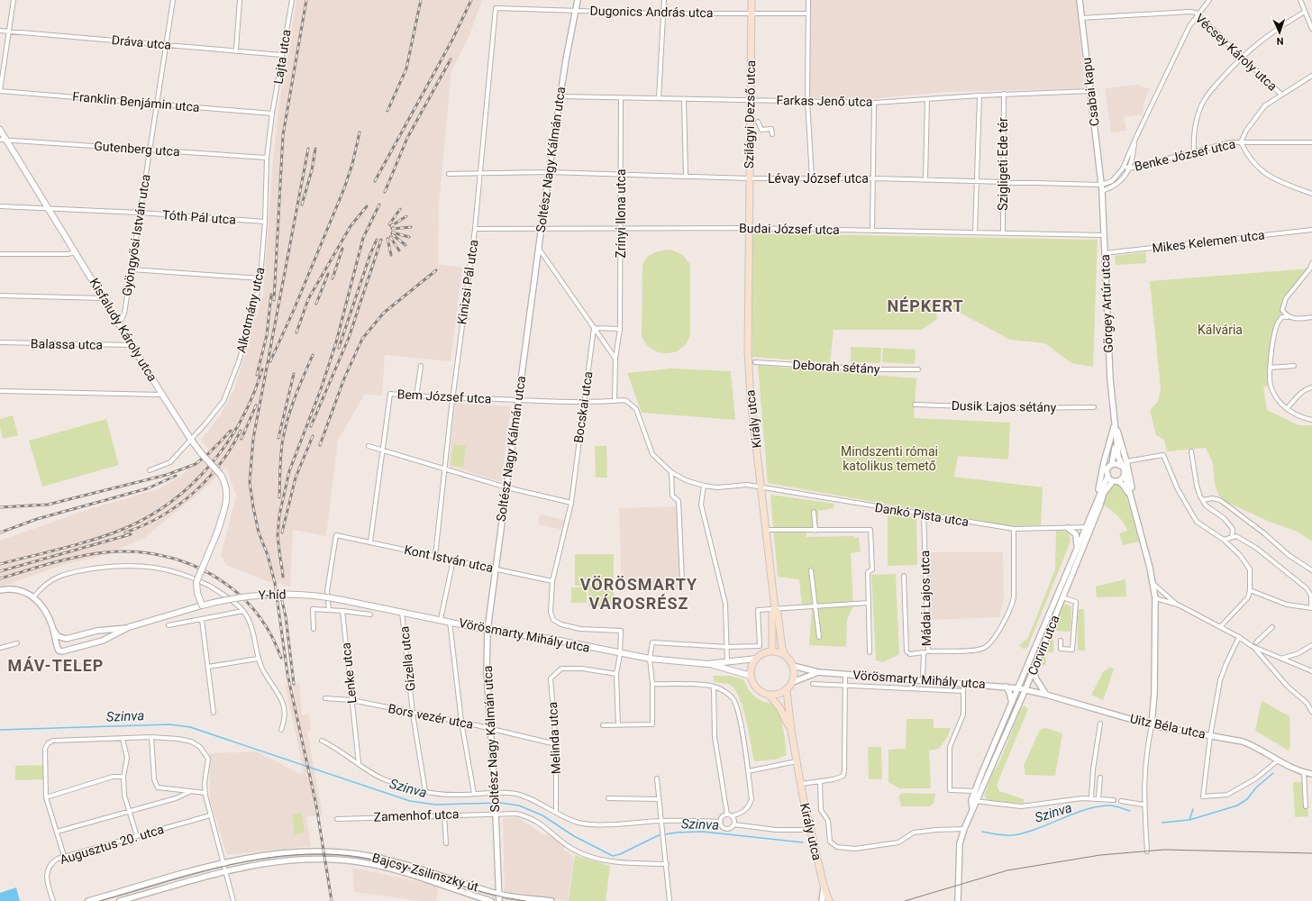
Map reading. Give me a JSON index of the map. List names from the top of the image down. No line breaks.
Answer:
{"streets":{"main road":["Szilágyi Dezső utca","Kisfaludy Károly utca","Király utca","Y-híd","Vörösmarty Mihály utca"],"street":["Dugonics András utca","Dráva utca","Vécsey Károly utca","Lajta utca","Csabai kapu","Farkas Jenő utca","Franklin Benjámin utca","Gutenberg utca","Benke József utca","Soltész Nagy Kálmán utca","Szigligeti Ede tér","Lévay József utca","Zrínyi Ilona utca","Tóth Pál utca","Budai József utca","Gyöngyösi István utca","Mikes Kelemen utca","Kinizsi Pál utca","Görgey Artúr utca","Alkotmány utca","Balassa utca","Deborah sétány","Bem József utca","Dusik Lajos sétány","Bocskai utca","Dankó Pista utca","Kont István utca","Mádai Lajos utca","Corvin utca","Gizella utca","Lenke utca","Bors vezér utca","Uitz Béla utca","Melinda utca","Zamenhof utca","Augusztus 20. utca","Bajcsy-Zsilinszky út"]},"crossings":[["Dugonics András utca","Szilágyi Dezső utca"],["Dugonics András utca","Soltész Nagy Kálmán utca"],["Dugonics András utca","Kinizsi Pál utca"],["Dráva utca","Lajta utca"],["Dráva utca","Gyöngyösi István utca"],["Vécsey Károly utca","Csabai kapu"],["Lajta utca","Franklin Benjámin utca"],["Lajta utca","Alkotmány utca"],["Csabai kapu","Farkas Jenő utca"],["Csabai kapu","Lévay József utca"],["Csabai kapu","Görgey Artúr utca"],["Farkas Jenő utca","Szilágyi Dezső utca"],["Farkas Jenő utca","Soltész Nagy Kálmán utca"],["Farkas Jenő utca","Szigligeti Ede tér"],["Farkas Jenő utca","Zrínyi Ilona utca"],["Franklin Benjámin utca","Gyöngyösi István utca"],["Franklin Benjámin utca","Alkotmány utca"],["Szilágyi Dezső utca","Lévay József utca"],["Szilágyi Dezső utca","Budai József utca"],["Szilágyi Dezső utca","Király utca"],["Gutenberg utca","Gyöngyösi István utca"],["Gutenberg utca","Alkotmány utca"],["Gutenberg utca","Kisfaludy Károly utca"],["Soltész Nagy Kálmán utca","Lévay József utca"],["Soltész Nagy Kálmán utca","Budai József utca"],["Soltész Nagy Kálmán utca","Bem József utca"],["Soltész Nagy Kálmán utca","Kont István utca"],["Soltész Nagy Kálmán utca","Vörösmarty Mihály utca"],["Soltész Nagy Kálmán utca","Bors vezér utca"],["Soltész Nagy Kálmán utca","Zamenhof utca"],["Soltész Nagy Kálmán utca","Bajcsy-Zsilinszky út"],["Szigligeti Ede tér","Lévay József utca"],["Szigligeti Ede tér","Budai József utca"],["Lévay József utca","Zrínyi Ilona utca"],["Lévay József utca","Kinizsi Pál utca"],["Lévay József utca","Görgey Artúr utca"],["Zrínyi Ilona utca","Budai József utca"],["Zrínyi Ilona utca","Bem József utca"],["Tóth Pál utca","Gyöngyösi István utca"],["Tóth Pál utca","Alkotmány utca"],["Tóth Pál utca","Kisfaludy Károly utca"],["Budai József utca","Kinizsi Pál utca"],["Budai József utca","Görgey Artúr utca"],["Budai József utca","Király utca"],["Gyöngyösi István utca","Kisfaludy Károly utca"],["Mikes Kelemen utca","Görgey Artúr utca"],["Kinizsi Pál utca","Bem József utca"],["Kinizsi Pál utca","Kont István utca"],["Görgey Artúr utca","Corvin utca"],["Görgey Artúr utca","Uitz Béla utca"],["Alkotmány utca","Kisfaludy Károly utca"],["Kisfaludy Károly utca","Balassa utca"],["Kisfaludy Károly utca","Y-híd"],["Bem József utca","Bocskai utca"],["Bem József utca","Dankó Pista utca"],["Bem József utca","Kont István utca"],["Bocskai utca","Kont István utca"],["Bocskai utca","Vörösmarty Mihály utca"],["Király utca","Dankó Pista utca"],["Király utca","Vörösmarty Mihály utca"],["Dankó Pista utca","Mádai Lajos utca"],["Dankó Pista utca","Corvin utca"],["Y-híd","Vörösmarty Mihály utca"],["Mádai Lajos utca","Vörösmarty Mihály utca"],["Vörösmarty Mihály utca","Corvin utca"],["Vörösmarty Mihály utca","Gizella utca"],["Vörösmarty Mihály utca","Uitz Béla utca"],["Corvin utca","Uitz Béla utca"],["Gizella utca","Bors vezér utca"],["Lenke utca","Bors vezér utca"],["Bors vezér utca","Melinda utca"]],"districts":["NÉPKERT","VÖRÖSMARTY VÁROSRÉSZ","MÁV-TELEP"],"water":["Szinva"],"parks":["Kálvária","Mindszenti római katolikus temető"],"north":"bottom"}
